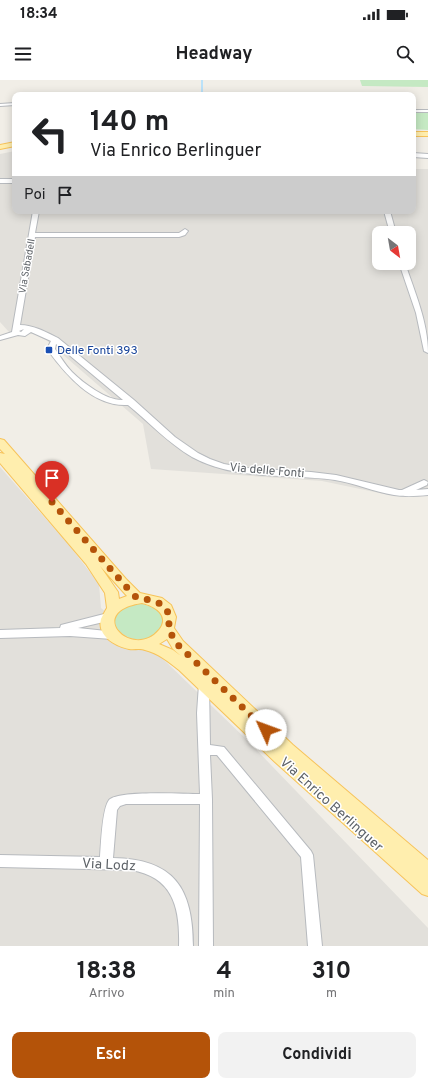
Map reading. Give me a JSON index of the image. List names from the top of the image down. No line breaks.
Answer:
{"streets":{"main road":["Via Enrico Berlinguer"],"street":["Via Sabadell","Via delle Fonti","Via Lodz"]},"crossings":[["Via Sabadell","Via delle Fonti"]],"places":{"transit":["Delle Fonti 393"]},"north":"bottom right","page":{"status":"18:34","header":"Headway","turn":["140 m","Via Enrico Berlinguer"],"then":"Poi","eta":["18:38","Arrivo","4","min","310","m"],"buttons":["Esci","Condividi"]}}
